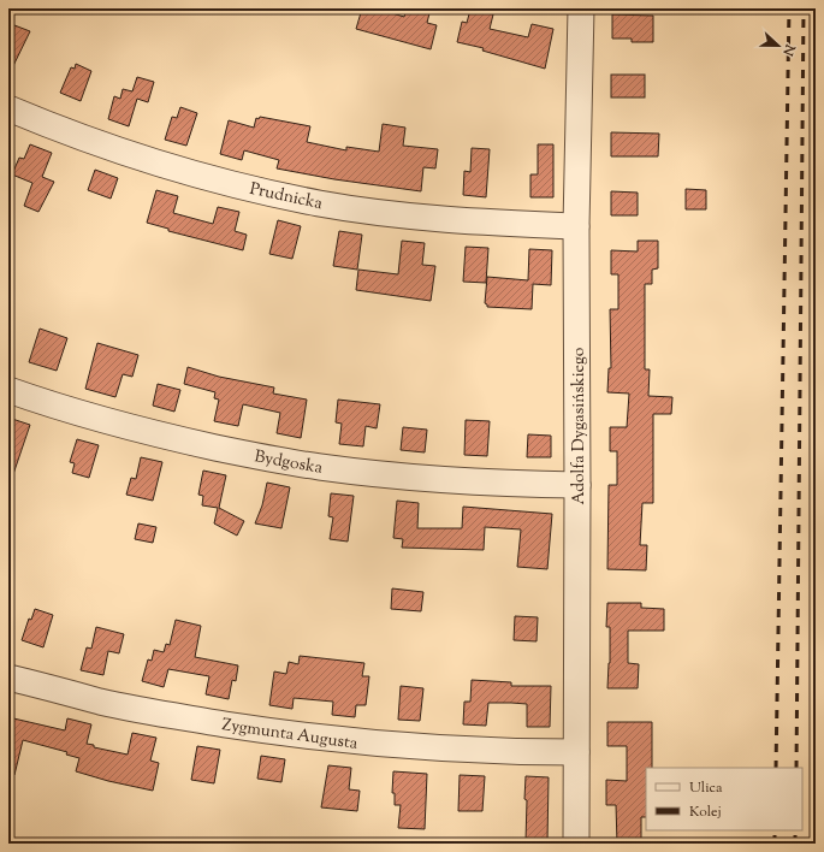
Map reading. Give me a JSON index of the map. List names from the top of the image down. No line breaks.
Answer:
{"streets":{"street":["Prudnicka","Adolfa Dygasińskiego","Bydgoska","Zygmunta Augusta"]},"crossings":[["Prudnicka","Adolfa Dygasińskiego"],["Adolfa Dygasińskiego","Bydgoska"],["Adolfa Dygasińskiego","Zygmunta Augusta"]],"legend":["Ulica","Kolej"],"north":"right"}
